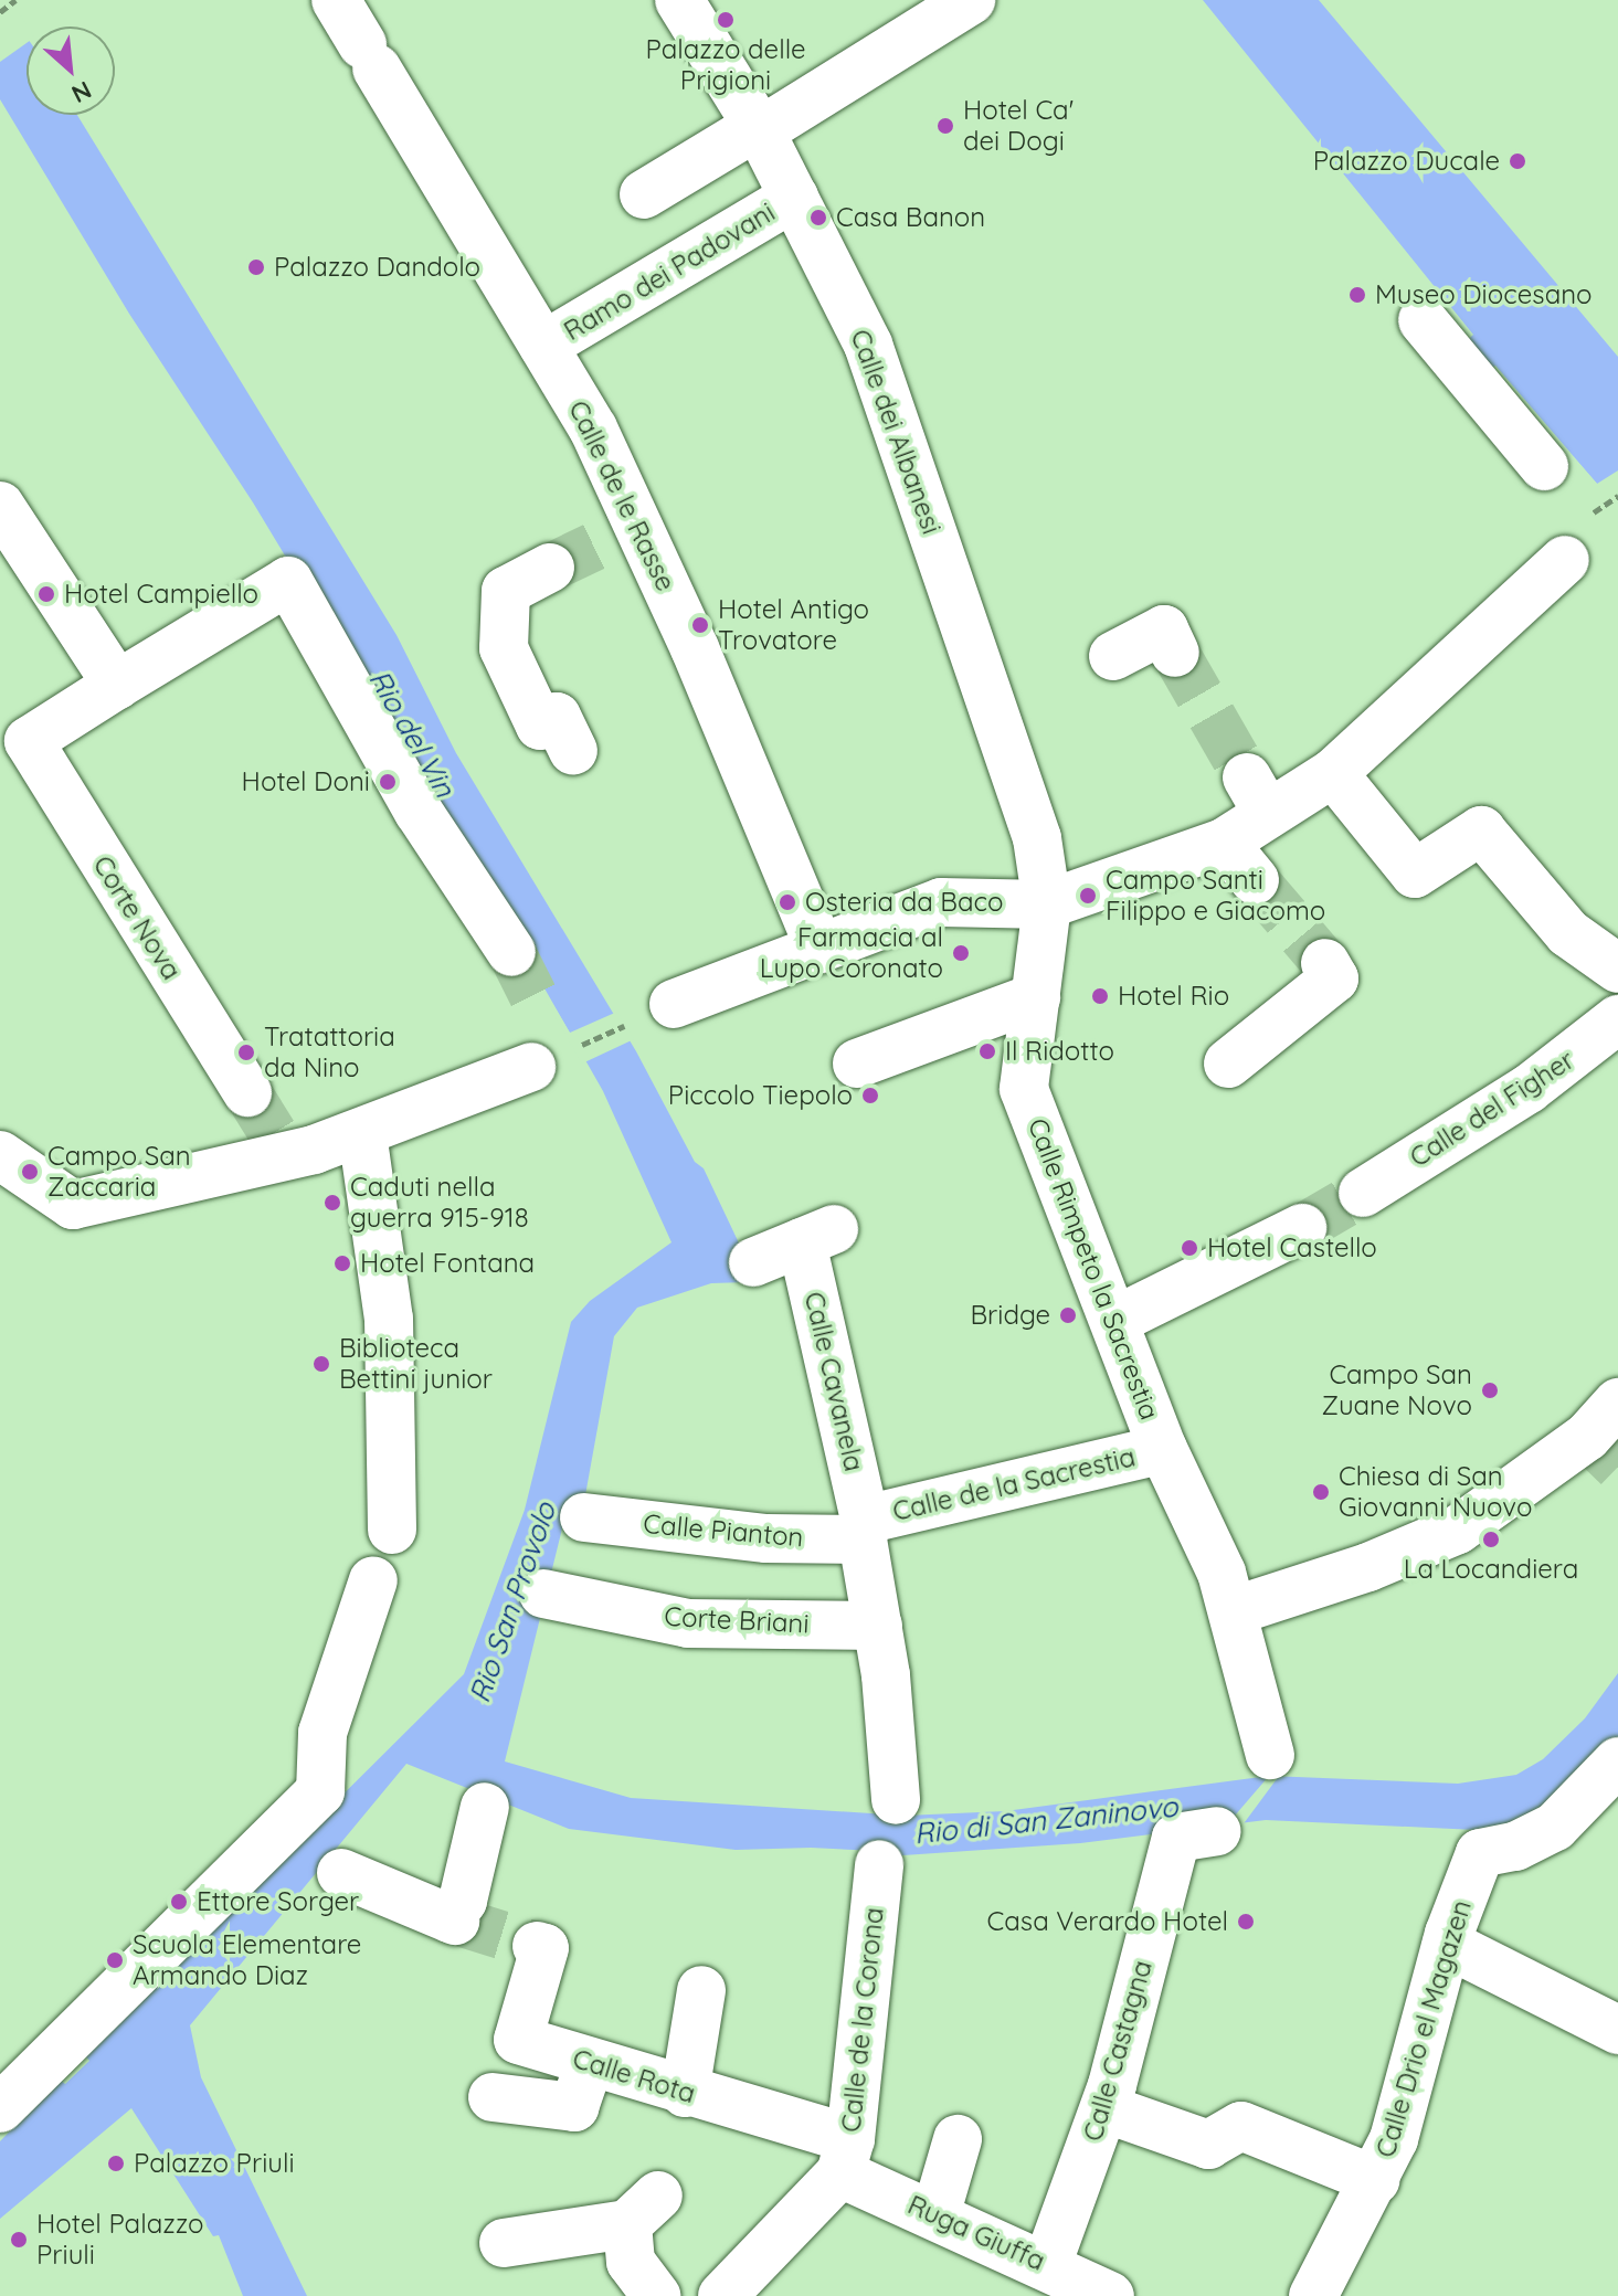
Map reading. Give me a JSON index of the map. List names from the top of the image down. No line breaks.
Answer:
{"streets":{"street":["Ramo dei Padovani","Calle dei Albanesi","Calle de le Rasse","Corte Nova","Calle del Figher","Calle Rimpeto la Sacrestia","Calle Cavanela","Calle de la Sacrestia","Calle Pianton","Corte Briani","Calle de la Corona","Calle Drio el Magazen","Calle Castagna","Calle Rota","Ruga Giuffa"]},"crossings":[["Ramo dei Padovani","Calle dei Albanesi"],["Ramo dei Padovani","Calle de le Rasse"],["Calle Rimpeto la Sacrestia","Calle de la Sacrestia"],["Calle Cavanela","Calle de la Sacrestia"],["Calle Cavanela","Calle Pianton"],["Calle de la Sacrestia","Calle Pianton"],["Calle de la Corona","Calle Rota"],["Calle de la Corona","Ruga Giuffa"],["Calle Castagna","Ruga Giuffa"],["Calle Rota","Ruga Giuffa"]],"water":["Rio del Vin","Rio San Provolo","Rio di San Zaninovo"],"places":["Palazzo delle Prigioni","Hotel Ca' dei Dogi","Palazzo Ducale","Casa Banon","Palazzo Dandolo","Museo Diocesano","Hotel Campiello","Hotel Antigo Trovatore","Hotel Doni","Campo Santi Filippo e Giacomo","Osteria da Baco","Farmacia al Lupo Coronato","Hotel Rio","Il Ridotto","Tratattoria da Nino","Piccolo Tiepolo","Campo San Zaccaria","Caduti nella guerra 915-918","Hotel Castello","Hotel Fontana","Bridge","Biblioteca Bettini junior","Campo San Zuane Novo","Chiesa di San Giovanni Nuovo","La Locandiera","Ettore Sorger","Casa Verardo Hotel","Scuola Elementare Armando Diaz","Palazzo Priuli","Hotel Palazzo Priuli"],"north":"bottom right"}
